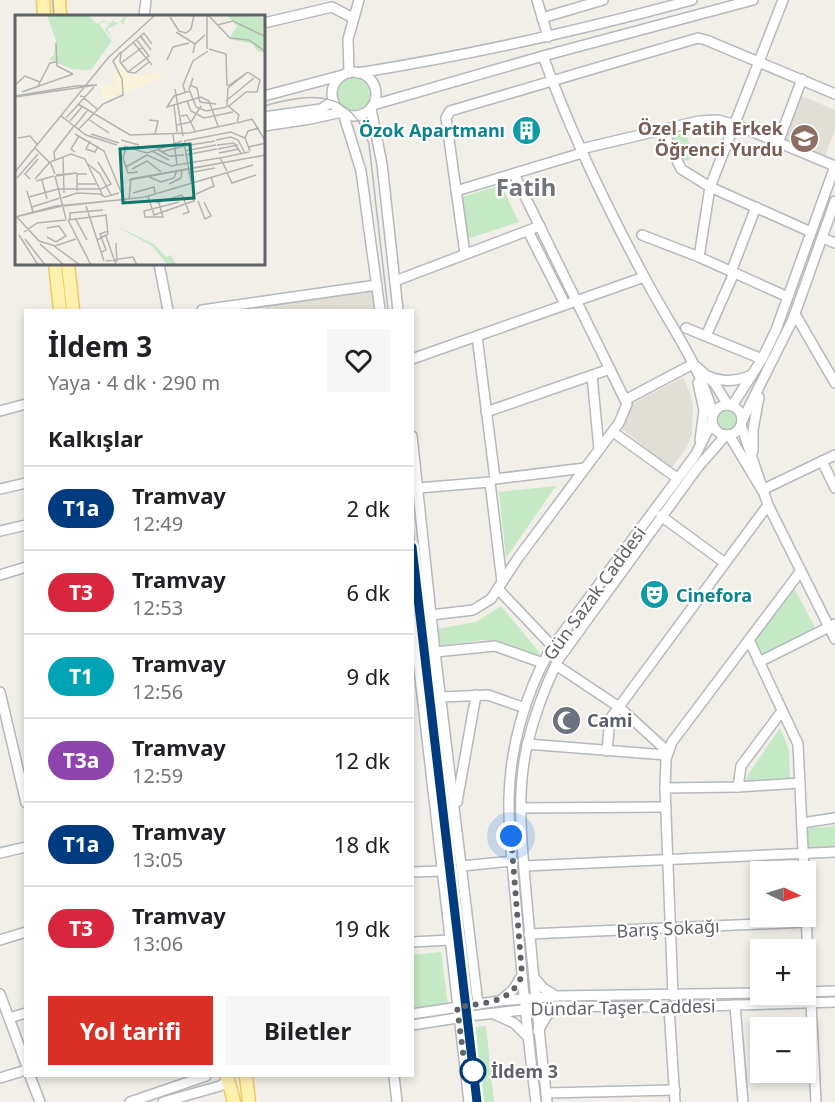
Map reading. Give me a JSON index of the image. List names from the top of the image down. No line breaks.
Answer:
{"streets":{"street":["Gün Sazak Caddesi","Barış Sokağı","Dündar Taşer Caddesi"]},"crossings":[["Gün Sazak Caddesi","Barış Sokağı"],["Gün Sazak Caddesi","Dündar Taşer Caddesi"]],"districts":["Fatih"],"places":{"building":["Özok Apartmanı"],"school or university":["Özel Fatih Erkek Öğrenci Yurdu"],"theatre":["Cinefora"],"mosque":["Cami"],"other":["İldem 3"]},"lines":["tram line T1a"],"north":"right","page":{"heading":[["İldem 3","Yaya · 4 dk · 290 m"],"Kalkışlar"],"list":[{"mark":"T1a","name":"Tramvay","note":"12:49","value":"2 dk"},{"mark":"T3","name":"Tramvay","note":"12:53","value":"6 dk"},{"mark":"T1","name":"Tramvay","note":"12:56","value":"9 dk"},{"mark":"T3a","name":"Tramvay","note":"12:59","value":"12 dk"},{"mark":"T1a","name":"Tramvay","note":"13:05","value":"18 dk"},{"mark":"T3","name":"Tramvay","note":"13:06","value":"19 dk"}],"map_buttons":["+","−"],"buttons":["Yol tarifi","Biletler"]}}
